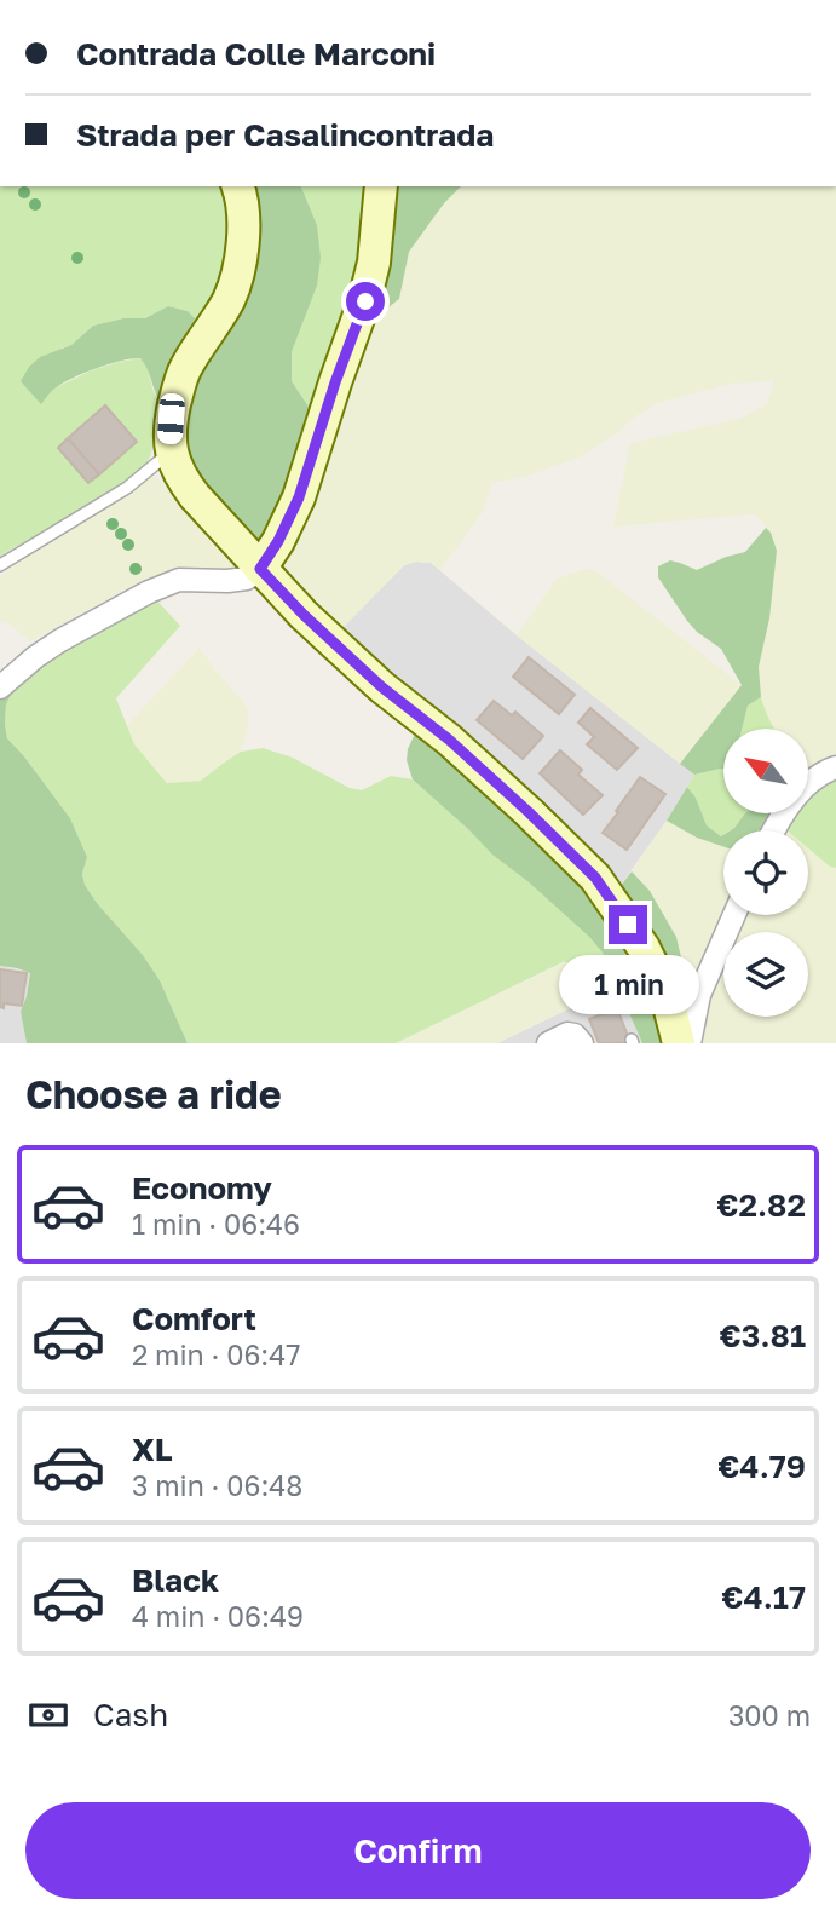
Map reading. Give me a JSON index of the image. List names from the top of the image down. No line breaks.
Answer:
{"north":"top left","page":{"banner":["Contrada Colle Marconi","Strada per Casalincontrada"],"bubble":"1 min","heading":"Choose a ride","list":[{"name":"Economy","note":"1 min · 06:46","value":"€2.82"},{"name":"Comfort","note":"2 min · 06:47","value":"€3.81"},{"name":"XL","note":"3 min · 06:48","value":"€4.79"},{"name":"Black","note":"4 min · 06:49","value":"€4.17"}],"pay":["Cash","300 m"],"buttons":"Confirm"}}
